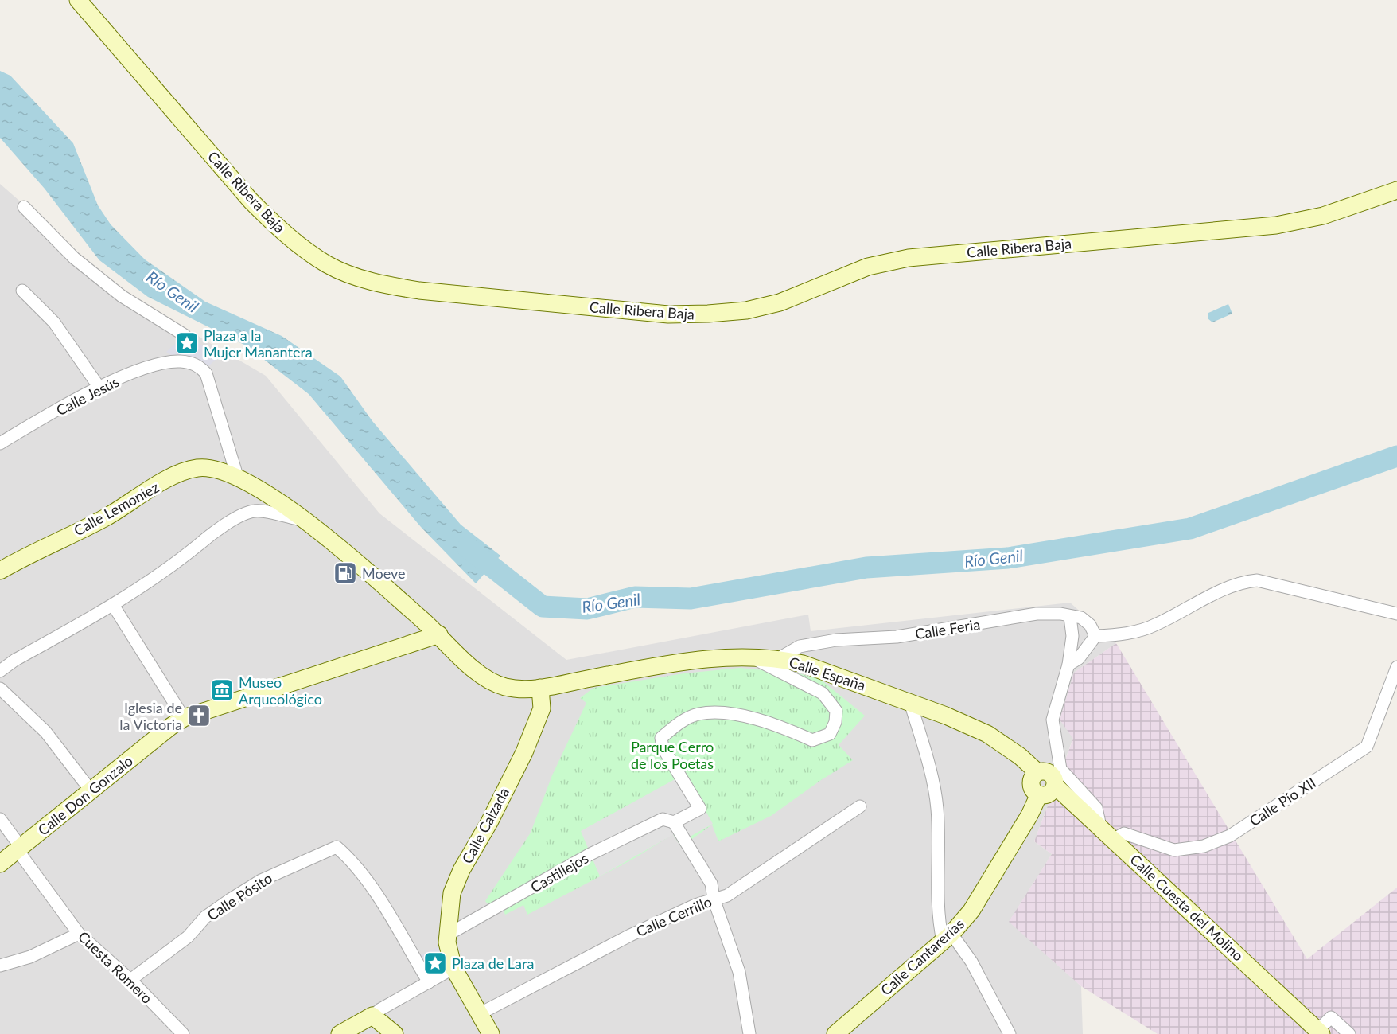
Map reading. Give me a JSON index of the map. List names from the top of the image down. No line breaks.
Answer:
{"streets":{"street":["Calle Ribera Baja","Calle Jesús","Calle Lemoniez","Calle Feria","Calle España","Calle Don Gonzalo","Calle Pío XII","Calle Calzada","Castillejos","Calle Pósito","Calle Cuesta del Molino","Calle Cerrillo","Calle Cantarerías","Cuesta Romero"]},"crossings":[["Calle Jesús","Calle Lemoniez"],["Calle Lemoniez","Calle España"],["Calle Feria","Calle España"],["Calle España","Calle Calzada"],["Calle España","Calle Cuesta del Molino"],["Calle España","Calle Cantarerías"],["Calle Don Gonzalo","Cuesta Romero"],["Calle Pío XII","Calle Cuesta del Molino"],["Calle Calzada","Castillejos"],["Calle Calzada","Calle Cerrillo"],["Calle Pósito","Cuesta Romero"],["Calle Cuesta del Molino","Calle Cantarerías"]],"water":["Río Genil"],"parks":["Parque Cerro de los Poetas"],"places":{"place":["Plaza a la Mujer Manantera","Plaza de Lara"],"fuel station":["Moeve"],"museum":["Museo Arqueológico"],"church":["Iglesia de la Victoria"]}}
